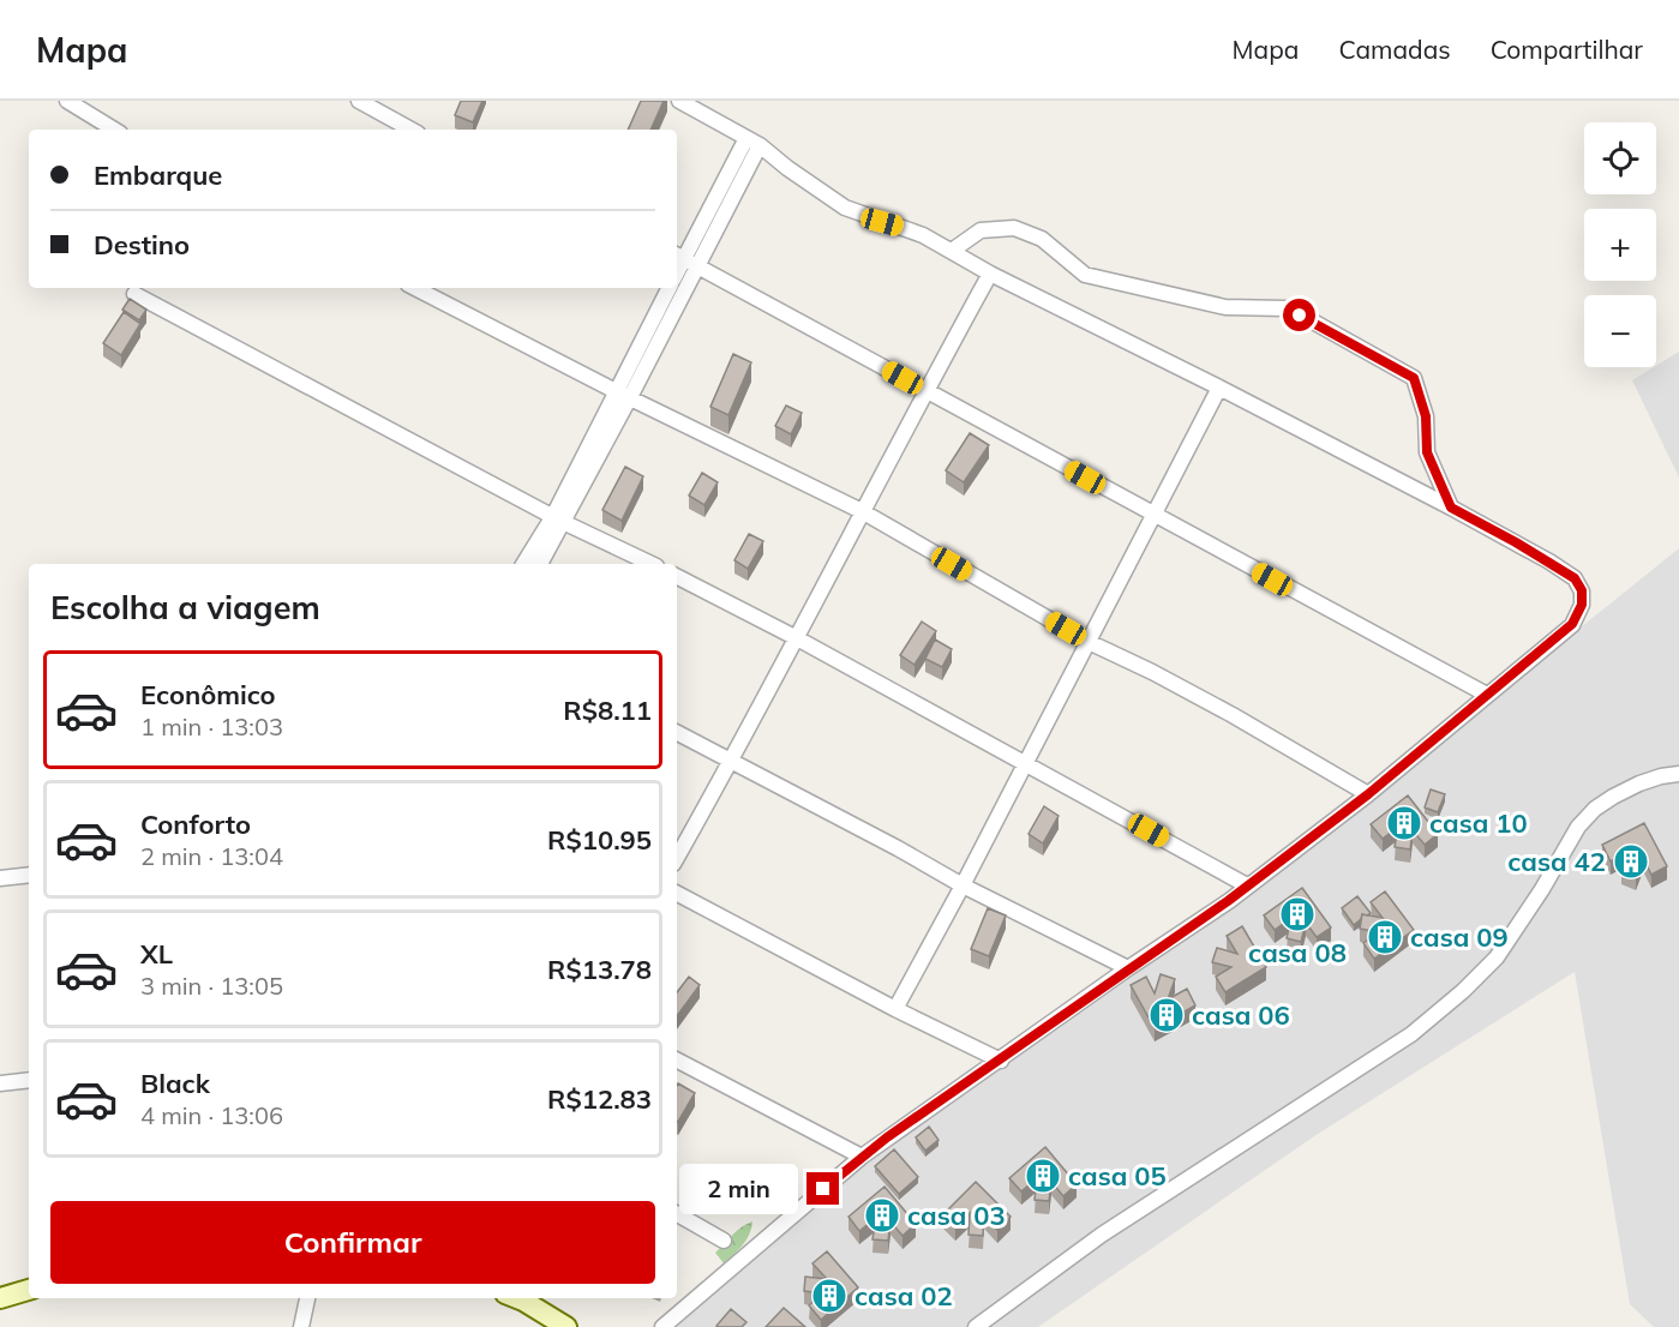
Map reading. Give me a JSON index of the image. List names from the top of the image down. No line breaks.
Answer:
{"places":{"building":["casa 10","casa 42","casa 08","casa 09","casa 06","casa 05","casa 03","casa 02"]},"page":{"header":"Mapa","nav":["Mapa","Camadas","Compartilhar"],"map_buttons":["+","−"],"banner":["Embarque","Destino"],"heading":"Escolha a viagem","list":[{"name":"Econômico","note":"1 min · 13:03","value":"R$8.11"},{"name":"Conforto","note":"2 min · 13:04","value":"R$10.95"},{"name":"XL","note":"3 min · 13:05","value":"R$13.78"},{"name":"Black","note":"4 min · 13:06","value":"R$12.83"}],"bubble":"2 min","buttons":"Confirmar"}}
